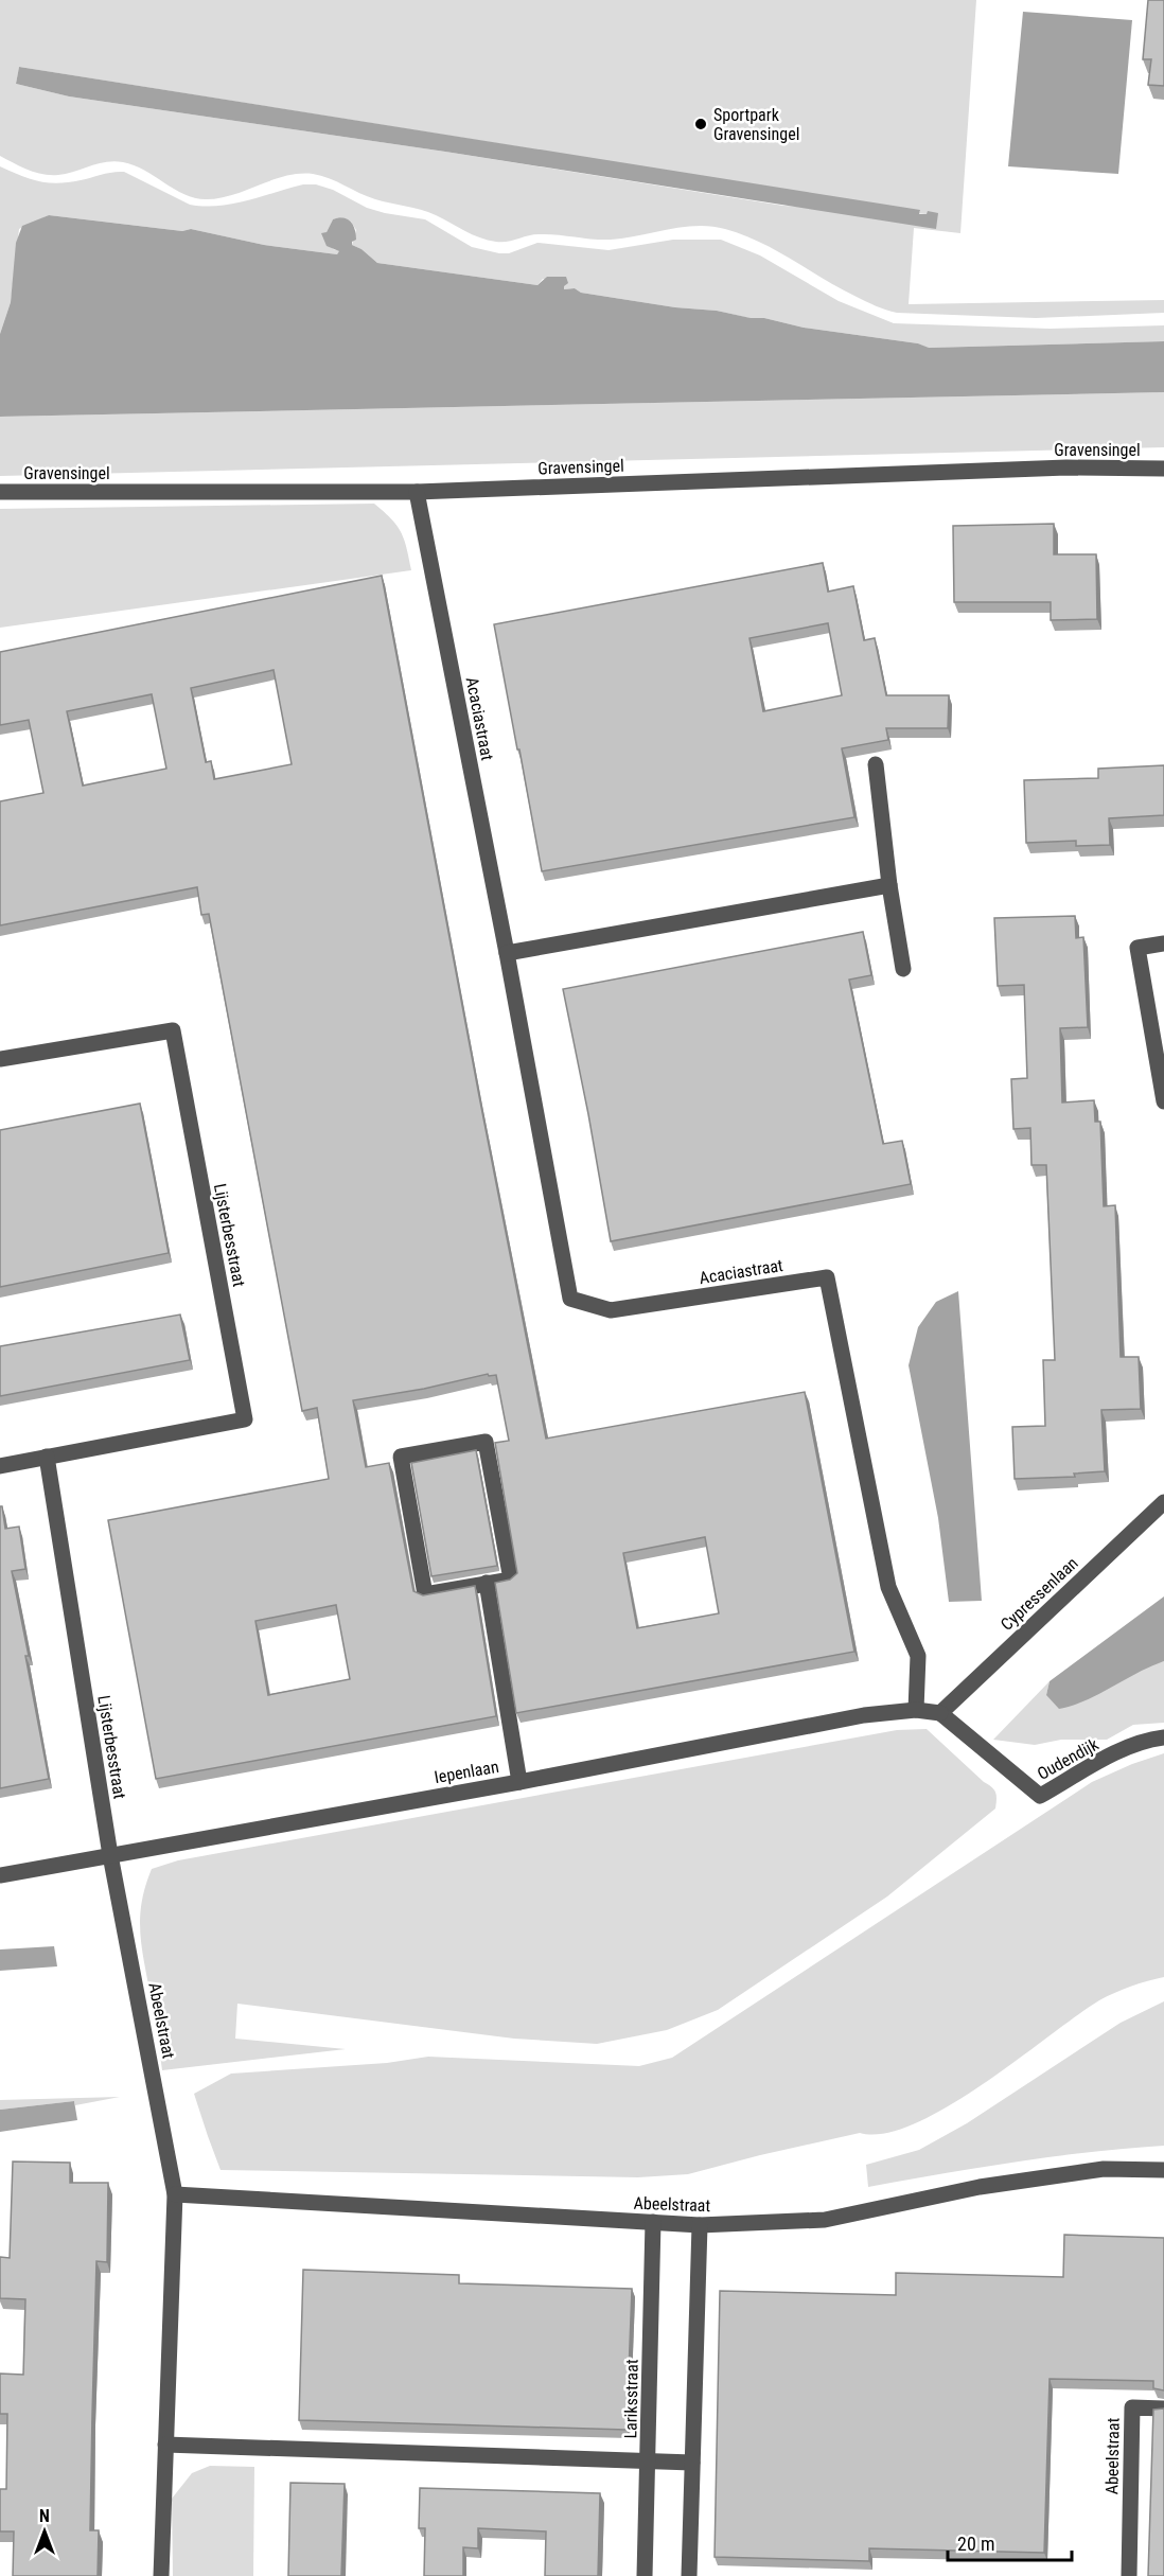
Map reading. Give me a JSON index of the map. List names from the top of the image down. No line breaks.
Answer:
{"streets":{"street":["Gravensingel","Acaciastraat","Lijsterbesstraat","Cypressenlaan","Oudendijk","Iepenlaan","Abeelstraat","Lariksstraat"]},"crossings":[["Gravensingel","Acaciastraat"],["Acaciastraat","Iepenlaan"],["Lijsterbesstraat","Iepenlaan"],["Lijsterbesstraat","Abeelstraat"],["Cypressenlaan","Oudendijk"],["Cypressenlaan","Iepenlaan"],["Oudendijk","Iepenlaan"],["Iepenlaan","Abeelstraat"],["Abeelstraat","Lariksstraat"]],"places":["Sportpark Gravensingel"],"scale_bar":"20 m","north":"top"}
